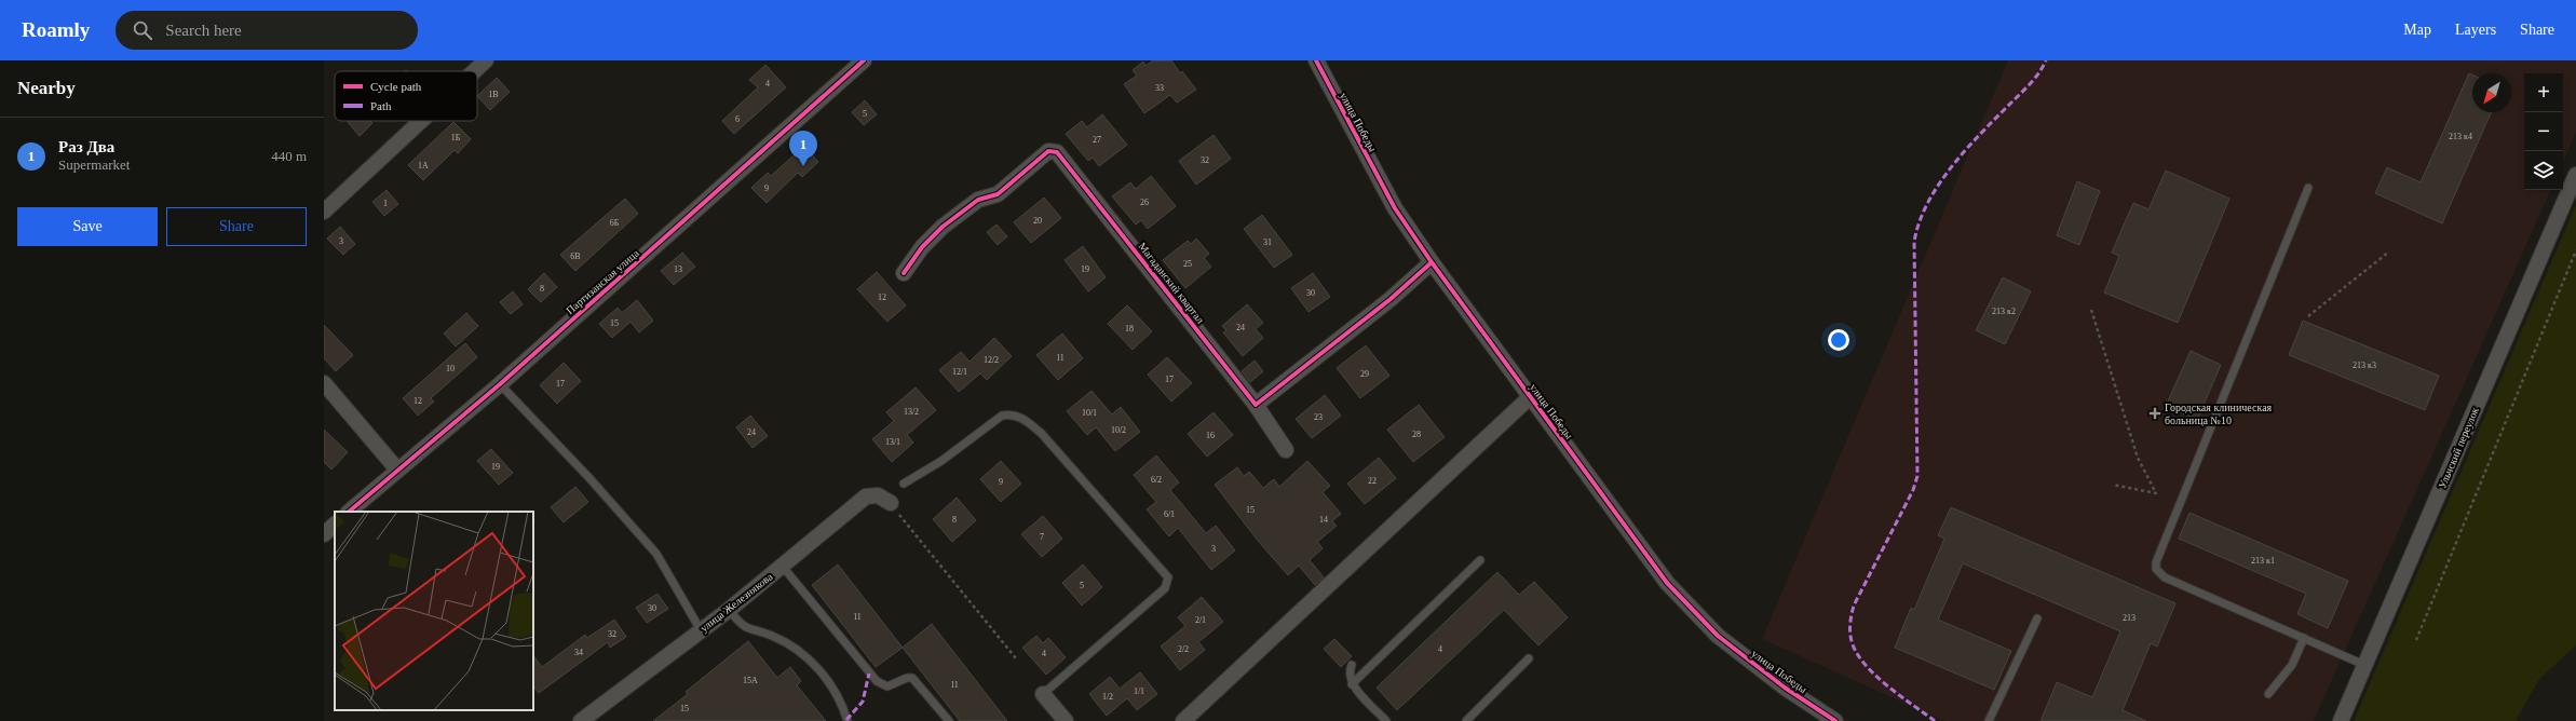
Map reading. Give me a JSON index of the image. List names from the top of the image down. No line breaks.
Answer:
{"streets":{"street":["улица Победы","Партизанская улица","Магаданский квартал","Ульчский переулок","улица Железнякова"]},"places":{"health":["Городская клиническая больница №10"]},"house_numbers":["4","33","1В","5","6","213 к4","1Б","27","32","1А","9","26","1","20","6Б","3","31","6В","25","13","19","8","30","12","213 к2","15","24","18","11","12/2","213 к3","10","12/1","29","17","17","12","13/2","10/1","23","10/2","24","28","16","13/1","19","6/2","22","9","15","6/1","8","14","7","3","213 к1","5","30","11","213","2/1","32","2/2","4","34","4","15А","11","1/1","1/2","15"],"legend":["Cycle path","Path"],"north":"bottom left","page":{"header":"Roamly","search":"Search here","nav":["Map","Layers","Share"],"heading":"Nearby","map_buttons":["+","−"],"list":[{"mark":"1","name":"Раз Два","note":"Supermarket","value":"440 m"}],"pins":"1","buttons":["Save","Share"]}}
